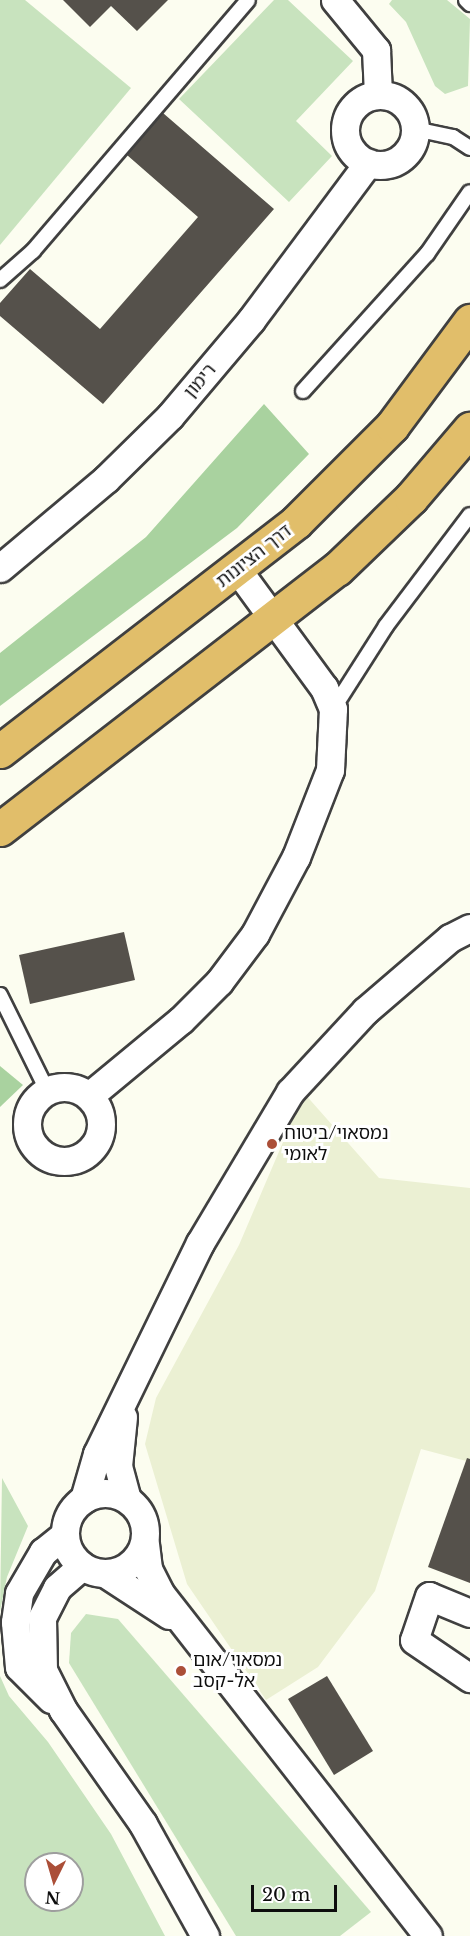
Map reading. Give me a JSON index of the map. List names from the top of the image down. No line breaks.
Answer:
{"streets":{"highway":["דרך הציונות"],"street":["רימון"]},"places":["נמסאוי/ביטוח לאומי","נמסאוי/אום אל-קסב"],"scale_bar":"20 m","north":"bottom"}
